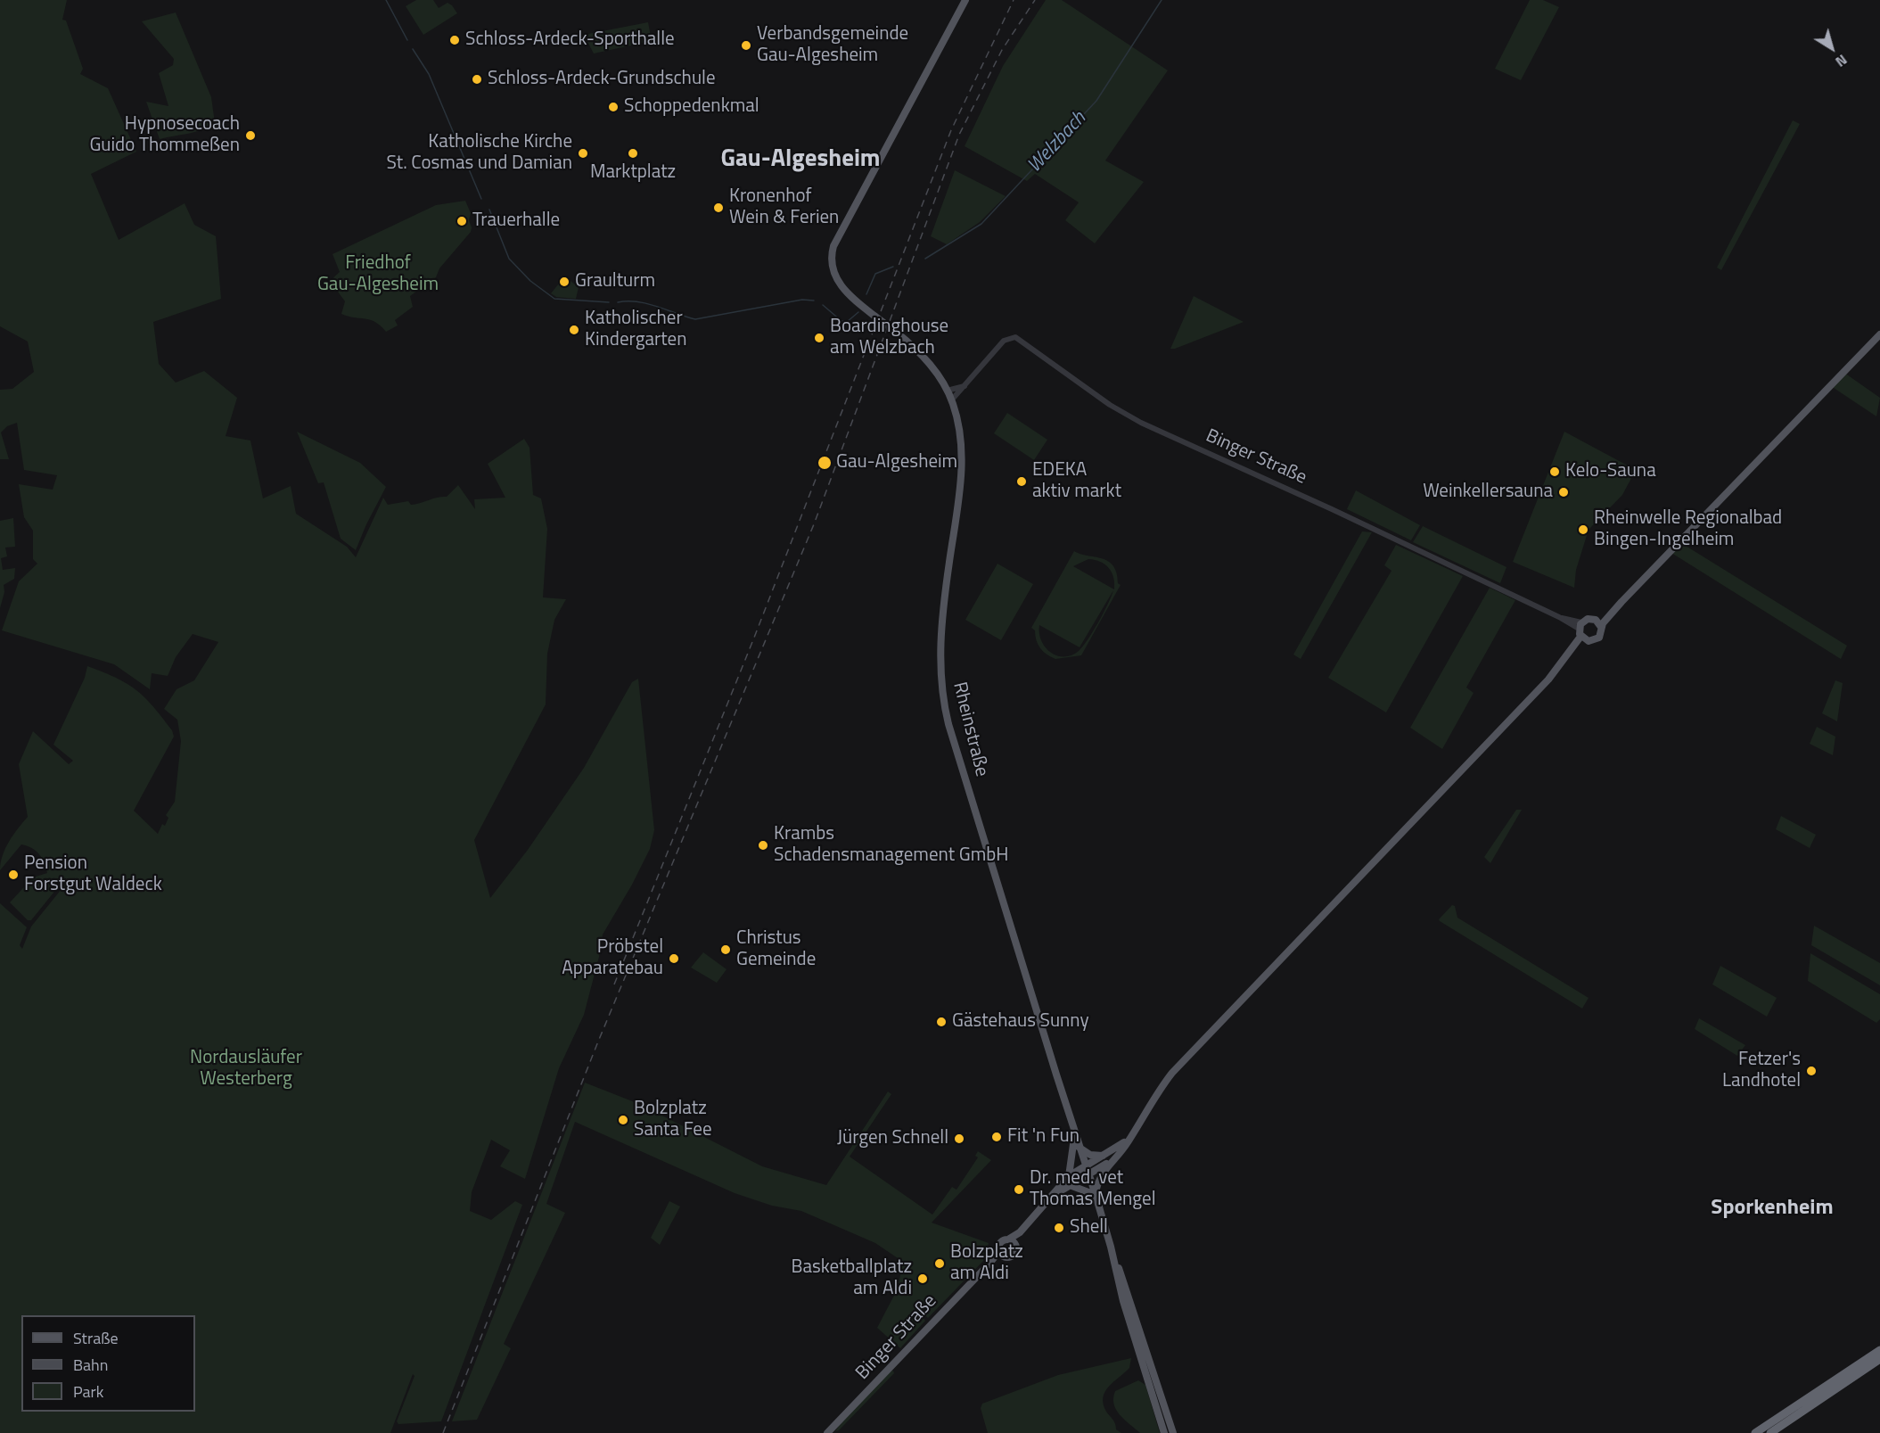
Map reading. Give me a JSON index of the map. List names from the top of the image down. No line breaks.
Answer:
{"streets":{"main road":["Binger Straße","Rheinstraße"]},"crossings":[["Binger Straße","Rheinstraße"]],"districts":["Gau-Algesheim","Sporkenheim"],"water":["Welzbach"],"parks":["Friedhof Gau-Algesheim","Nordausläufer Westerberg"],"places":["Schloss-Ardeck-Sporthalle","Verbandsgemeinde Gau-Algesheim","Schloss-Ardeck-Grundschule","Schoppedenkmal","Hypnosecoach Guido Thommeßen","Katholische Kirche St. Cosmas und Damian","Marktplatz","Kronenhof Wein & Ferien","Trauerhalle","Graulturm","Katholischer Kindergarten","Boardinghouse am Welzbach","Gau-Algesheim","Kelo-Sauna","EDEKA aktiv markt","Weinkellersauna","Rheinwelle Regionalbad Bingen-Ingelheim","Krambs Schadensmanagement GmbH","Pension Forstgut Waldeck","Christus Gemeinde","Pröbstel Apparatebau","Gästehaus Sunny","Fetzer's Landhotel","Bolzplatz Santa Fee","Fit 'n Fun","Jürgen Schnell","Dr. med. vet Thomas Mengel","Shell","Bolzplatz am Aldi","Basketballplatz am Aldi"],"legend":["Straße","Bahn","Park"],"north":"bottom right"}
